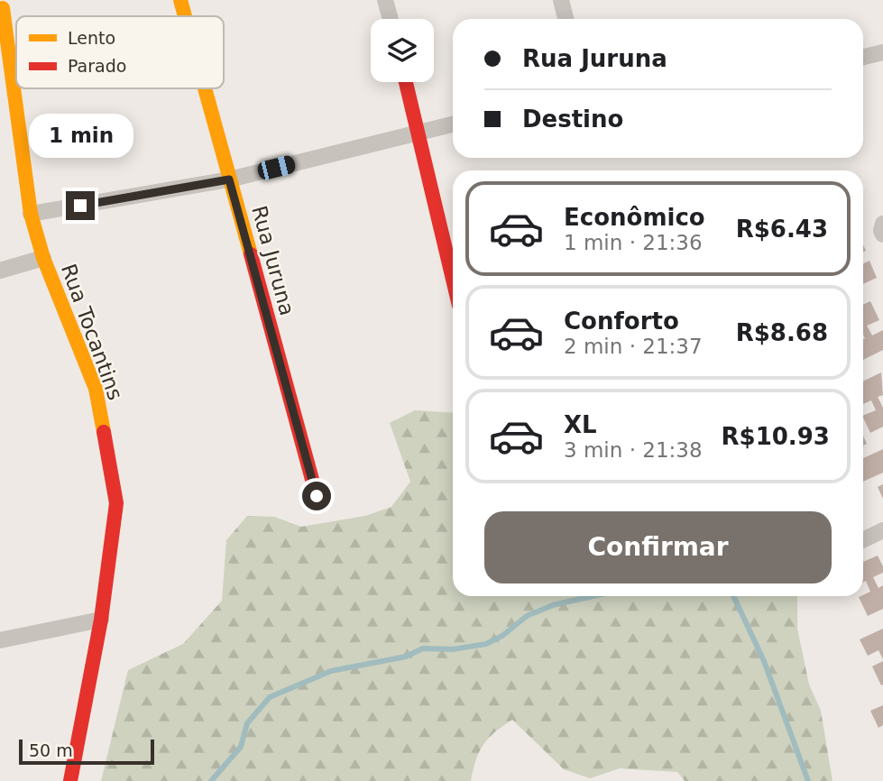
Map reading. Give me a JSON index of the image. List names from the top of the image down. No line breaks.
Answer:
{"streets":{"street":["Rua Juruna","Rua Tocantins"]},"legend":["Lento","Parado"],"scale_bar":"50 m","page":{"banner":["Rua Juruna","Destino"],"bubble":"1 min","list":[{"name":"Econômico","note":"1 min · 21:36","value":"R$6.43"},{"name":"Conforto","note":"2 min · 21:37","value":"R$8.68"},{"name":"XL","note":"3 min · 21:38","value":"R$10.93"}],"buttons":"Confirmar","scale":"50 m"}}
